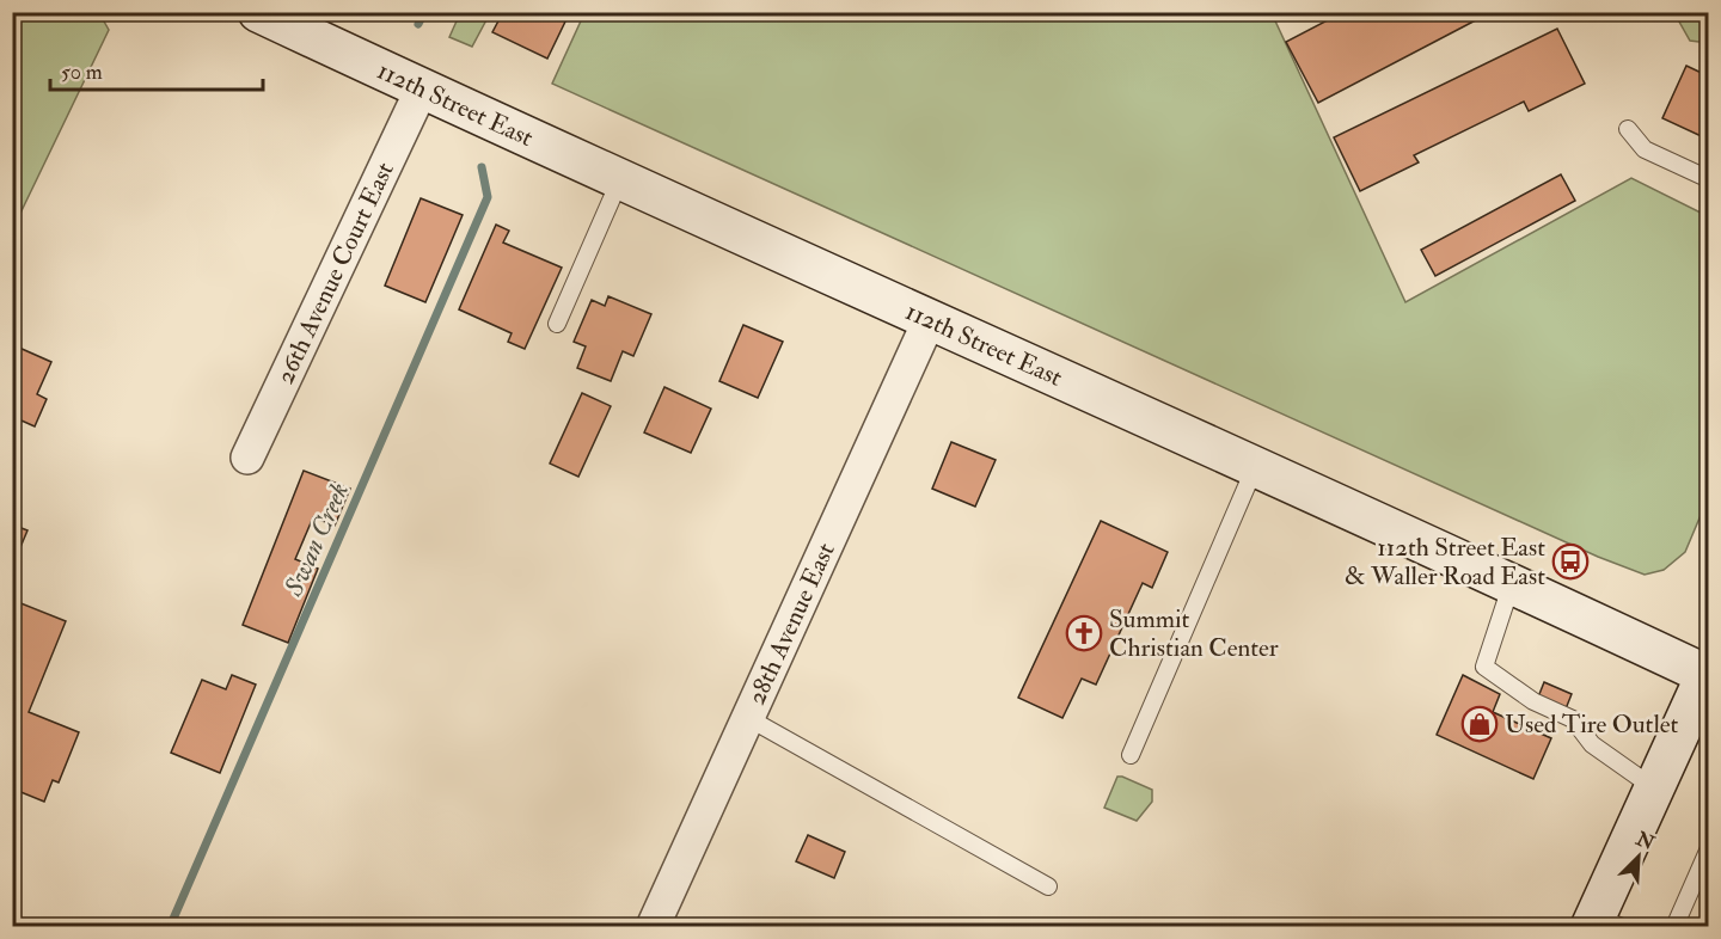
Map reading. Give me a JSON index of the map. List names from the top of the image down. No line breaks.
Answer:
{"streets":{"main road":["112th Street East"],"street":["26th Avenue Court East","28th Avenue East"]},"crossings":[["112th Street East","26th Avenue Court East"],["112th Street East","28th Avenue East"]],"water":["Swan Creek"],"places":{"bus stop":["112th Street East & Waller Road East"],"church":["Summit Christian Center"],"shop":["Used Tire Outlet"]},"scale_bar":"50 m","north":"top right"}
